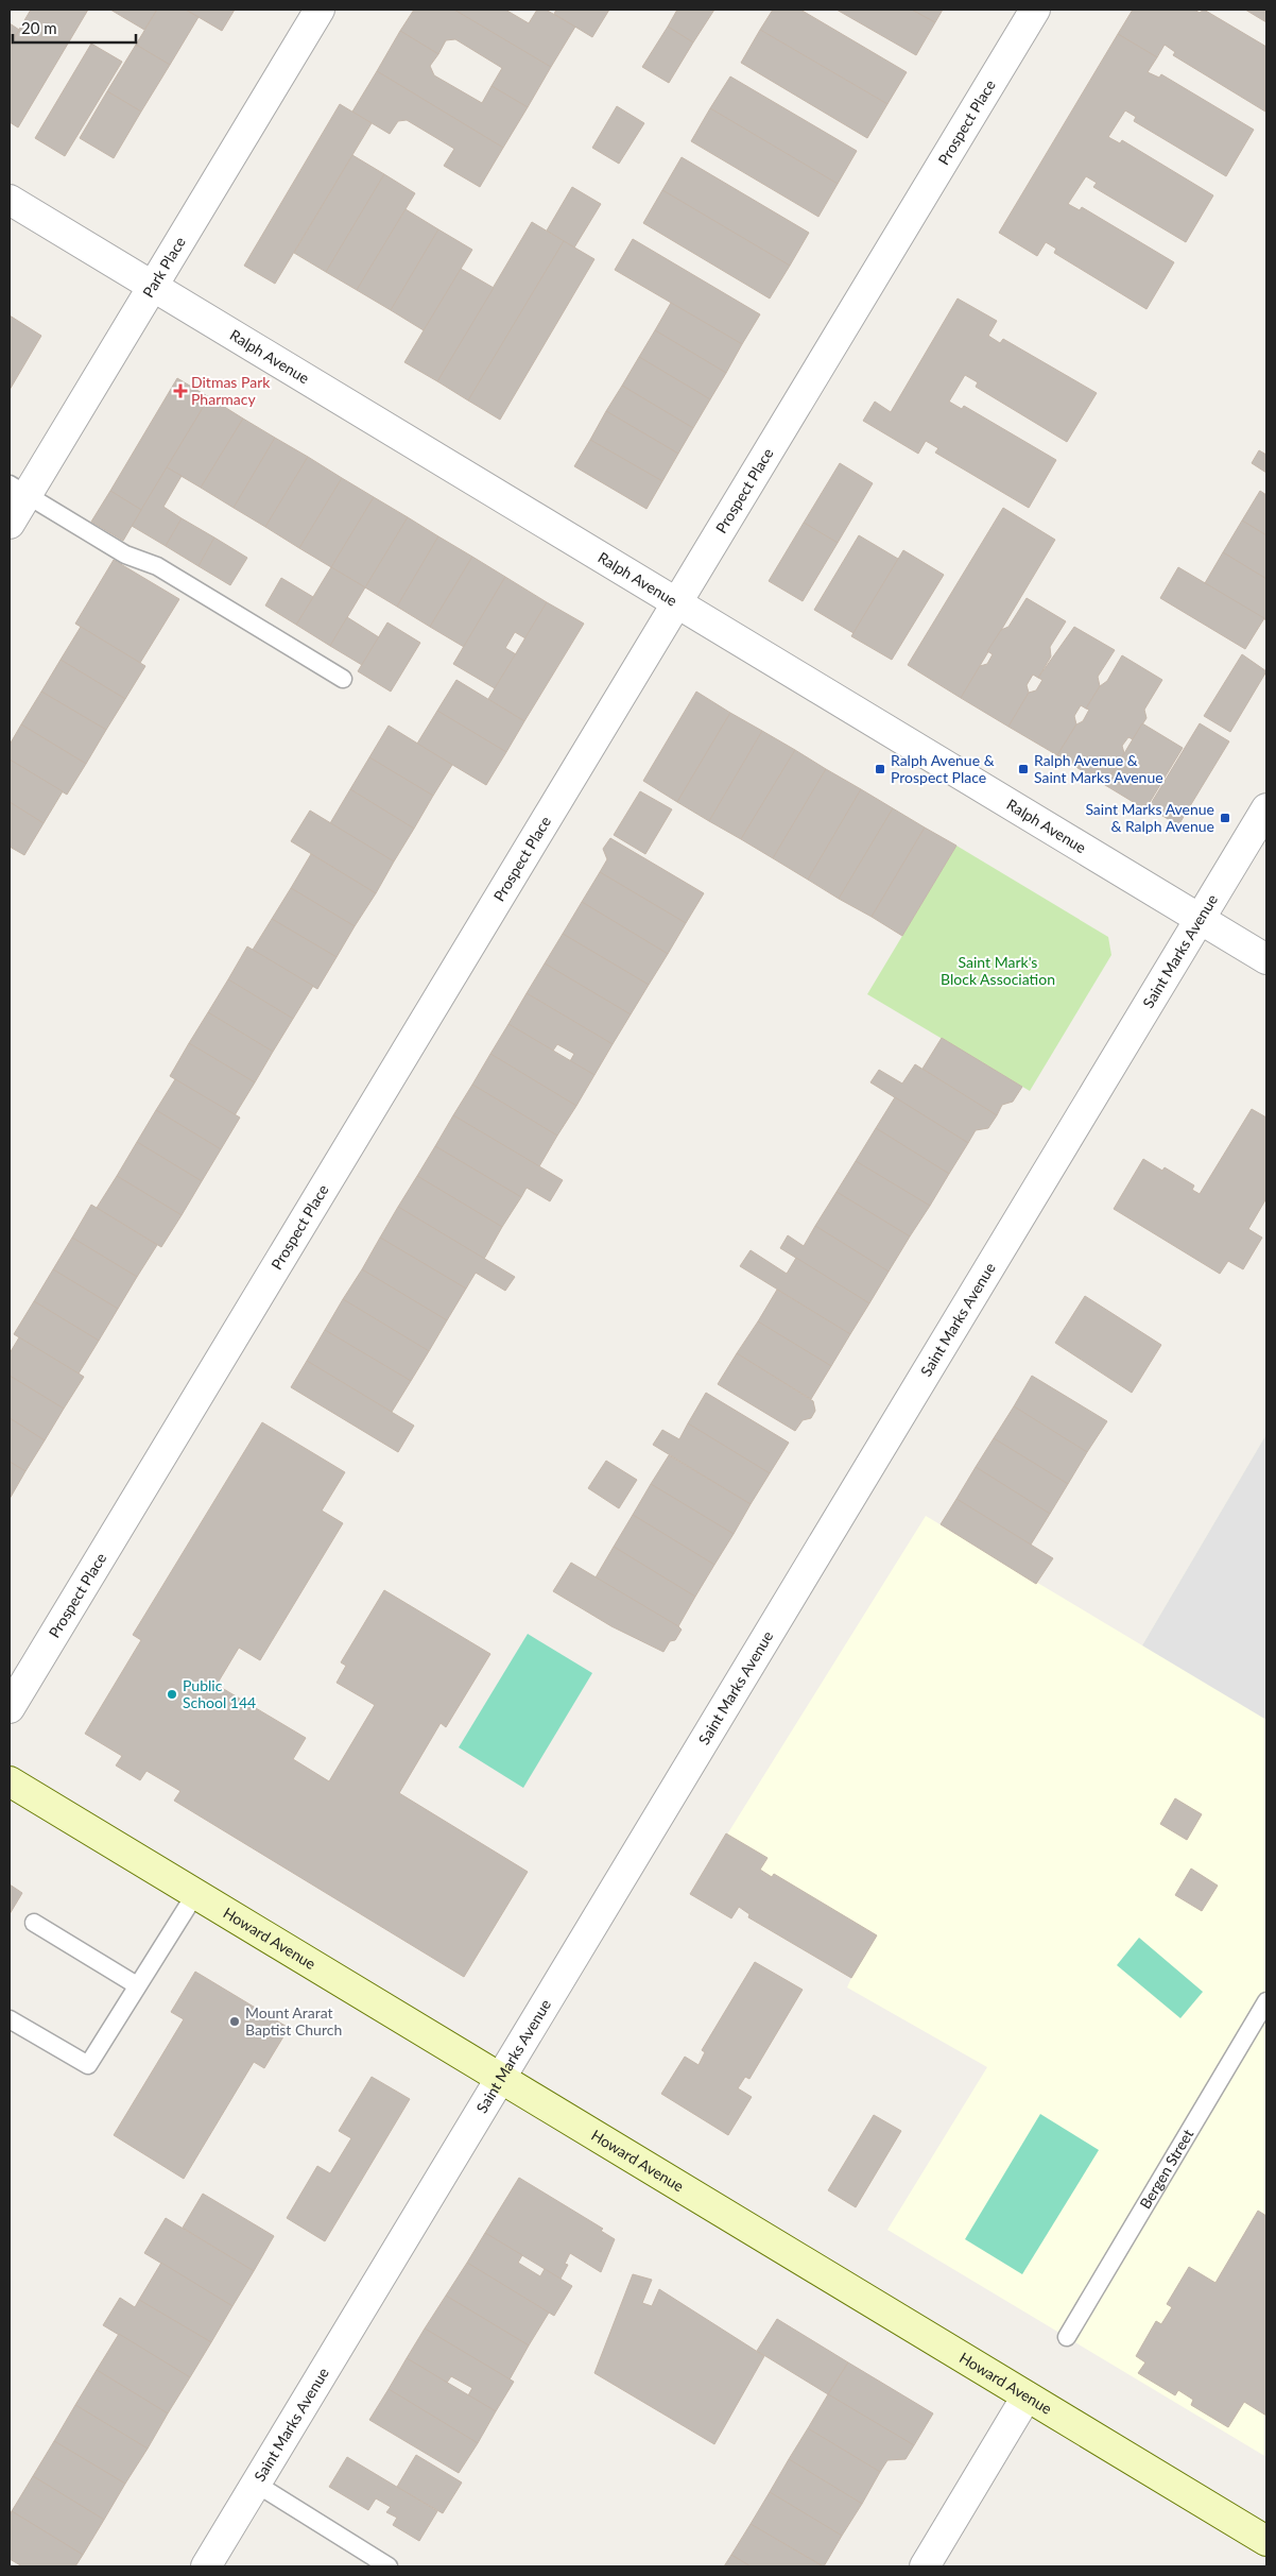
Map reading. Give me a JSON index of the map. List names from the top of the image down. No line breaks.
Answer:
{"streets":{"street":["Prospect Place","Park Place","Ralph Avenue","Saint Marks Avenue","Howard Avenue"],"lane":["Bergen Street"]},"crossings":[["Prospect Place","Ralph Avenue"],["Park Place","Ralph Avenue"],["Ralph Avenue","Saint Marks Avenue"],["Saint Marks Avenue","Howard Avenue"]],"parks":["Saint Mark's Block Association"],"places":{"health":["Ditmas Park Pharmacy"],"transit":["Ralph Avenue & Prospect Place","Ralph Avenue & Saint Marks Avenue","Saint Marks Avenue & Ralph Avenue"],"other":["Public School 144","Mount Ararat Baptist Church"]},"scale_bar":"20 m"}
